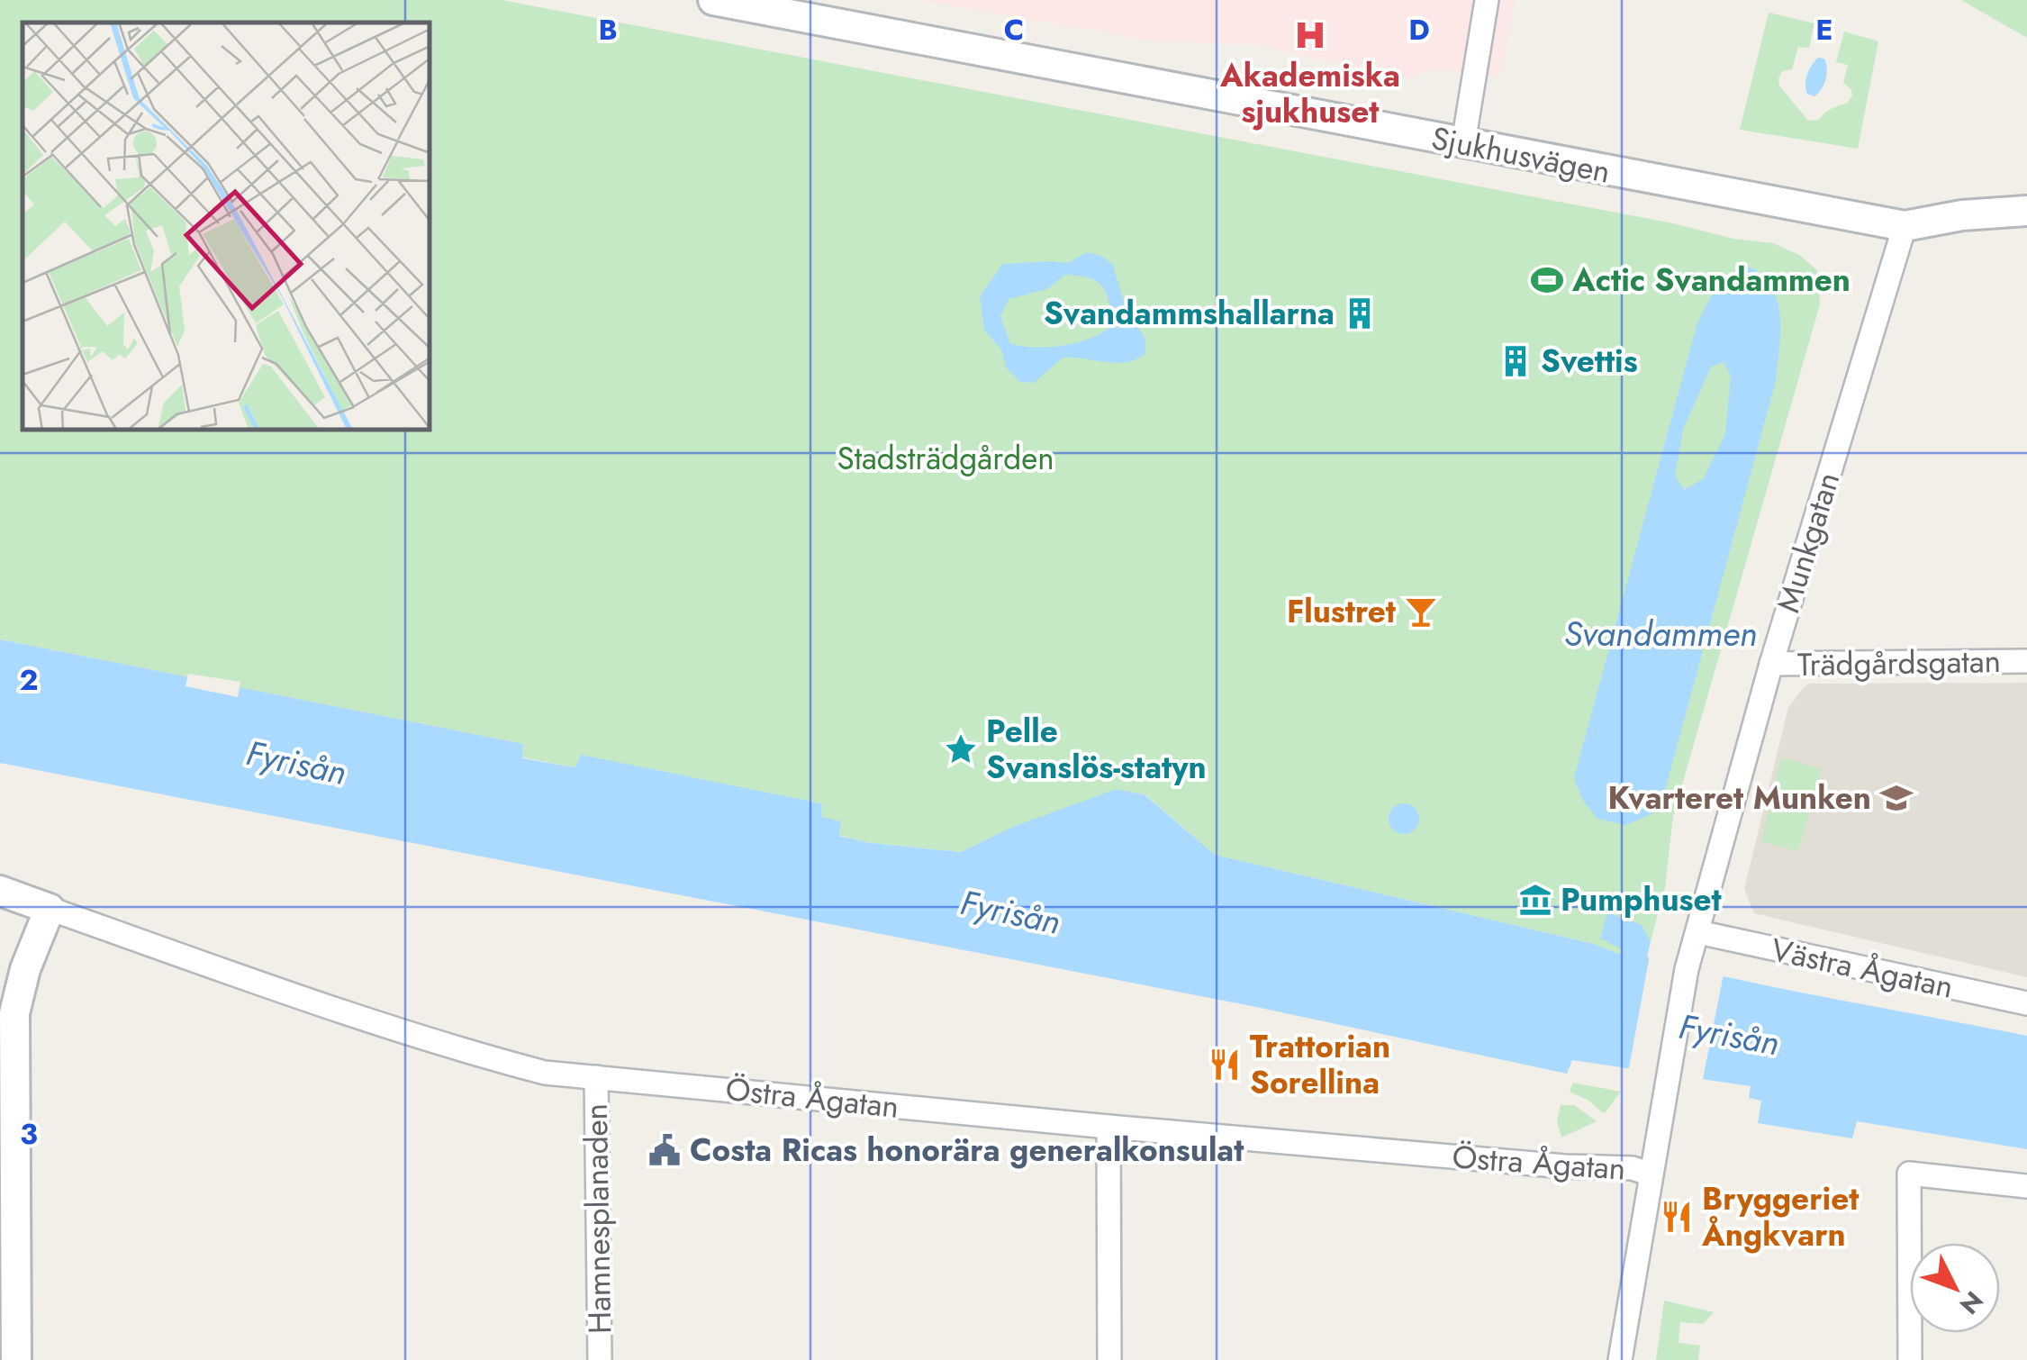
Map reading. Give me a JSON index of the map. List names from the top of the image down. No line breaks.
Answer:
{"streets":{"street":["Sjukhusvägen","Munkgatan","Trädgårdsgatan","Västra Ågatan","Östra Ågatan","Hamnesplanaden"]},"crossings":[["Sjukhusvägen","Munkgatan"],["Munkgatan","Trädgårdsgatan"],["Munkgatan","Västra Ågatan"],["Munkgatan","Östra Ågatan"],["Östra Ågatan","Hamnesplanaden"]],"water":["Svandammen","Fyrisån"],"parks":["Stadsträdgården"],"places":{"hospital":["Akademiska sjukhuset"],"sports":["Actic Svandammen"],"building":["Svandammshallarna","Svettis"],"bar":["Flustret"],"place":["Pelle Svanslös-statyn"],"school or university":["Kvarteret Munken"],"museum":["Pumphuset"],"restaurant":["Trattorian Sorellina","Bryggeriet Ångkvarn"],"public building":["Costa Ricas honorära generalkonsulat"]},"north":"bottom right","grid":{"columns":["B","C","D","E"],"rows":["2","3"]}}
